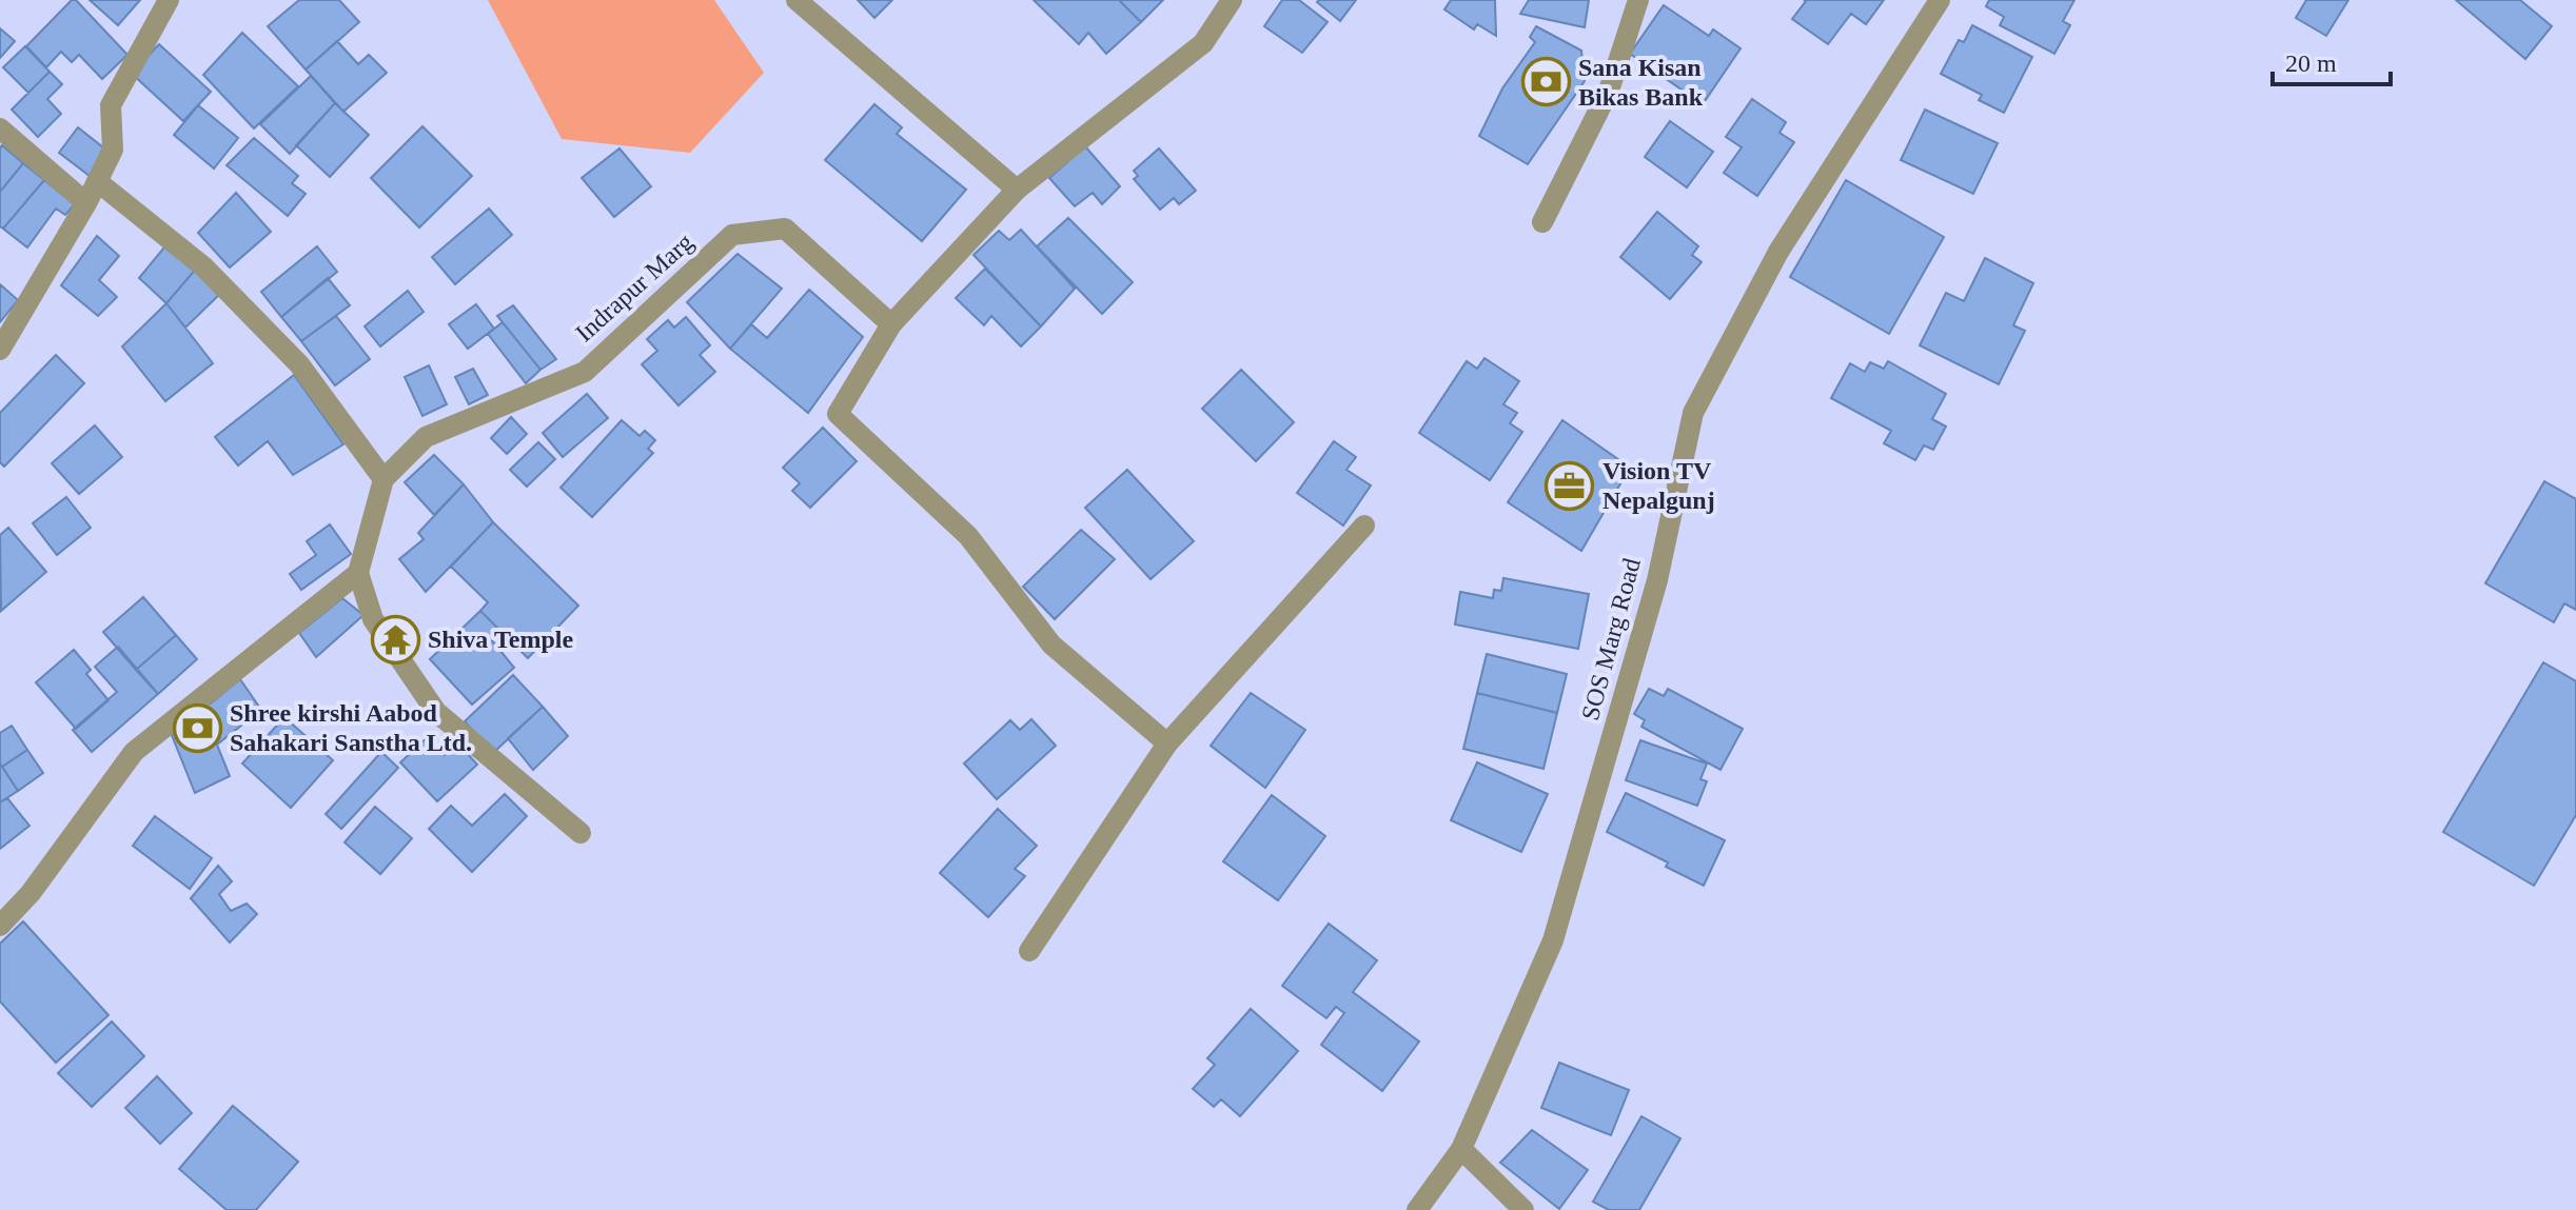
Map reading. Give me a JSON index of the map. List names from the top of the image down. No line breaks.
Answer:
{"streets":{"street":["Indrapur Marg","SOS Marg Road"]},"places":{"bank":["Sana Kisan Bikas Bank","Shree kirshi Aabod Sahakari Sanstha Ltd."],"office":["Vision TV Nepalgunj"],"temple":["Shiva Temple"]},"scale_bar":"20 m"}
